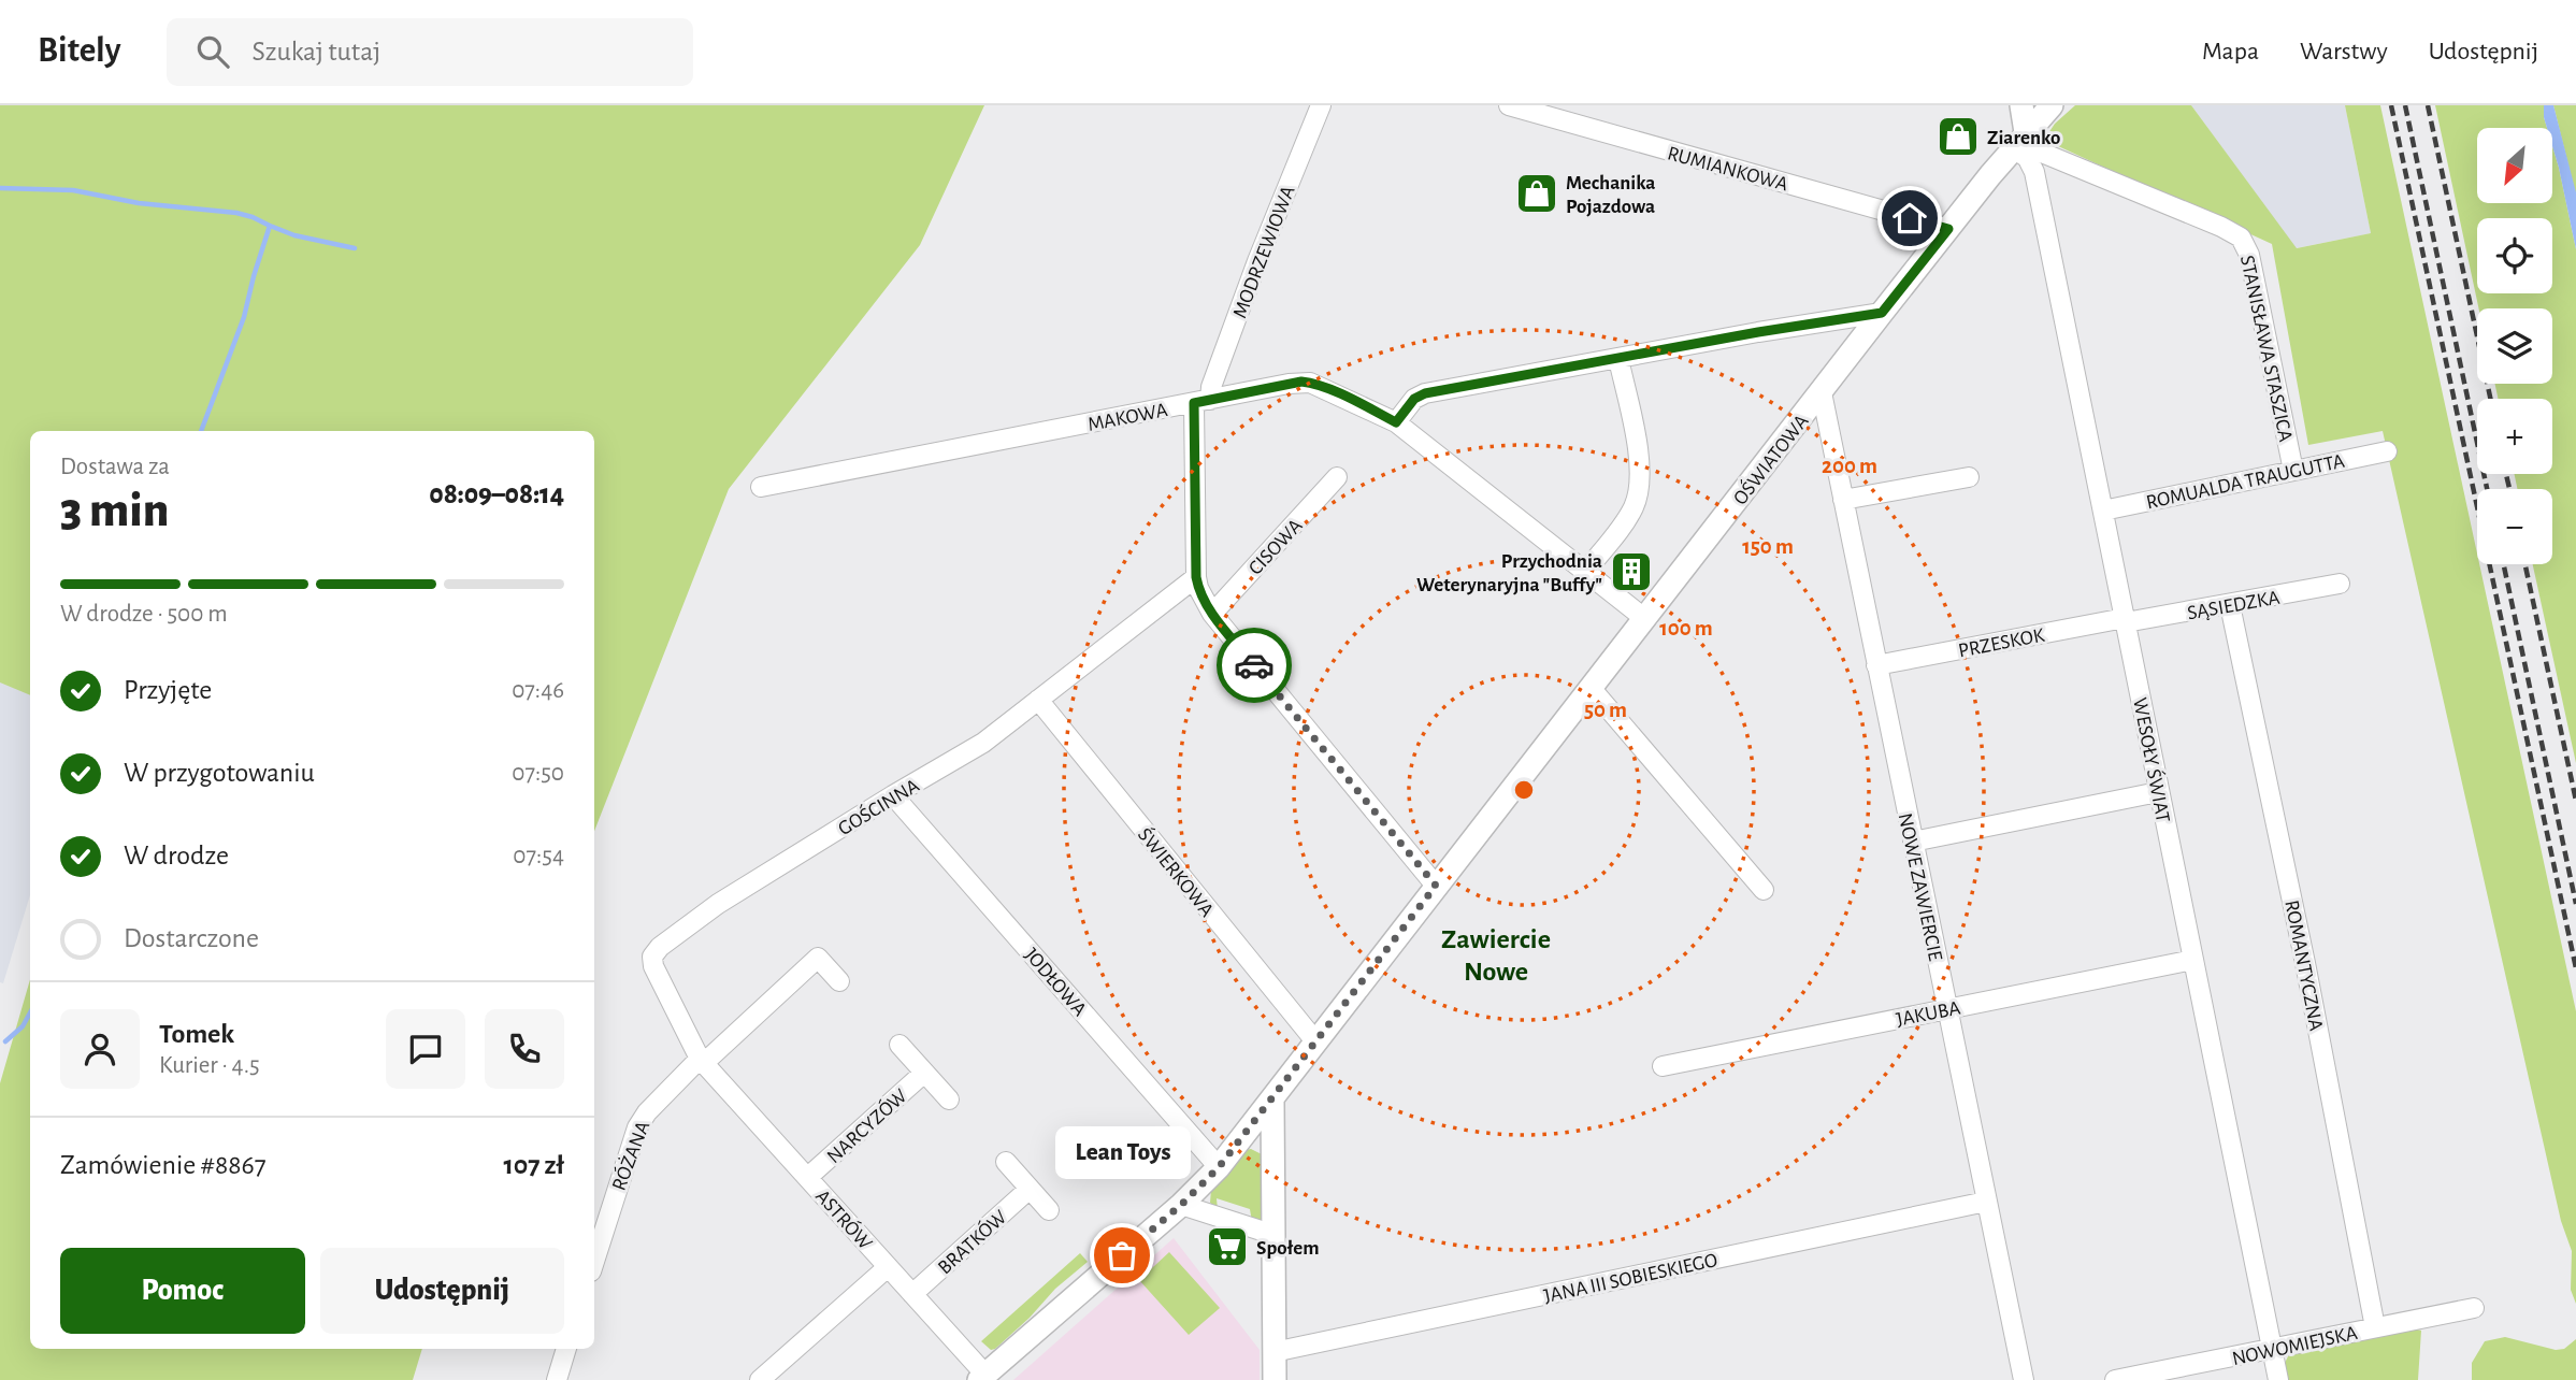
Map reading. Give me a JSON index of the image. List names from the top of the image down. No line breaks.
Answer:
{"streets":{"street":["RUMIANKOWA","MODRZEWIOWA","STANISŁAWA STASZICA","MAKOWA","OŚWIATOWA","ROMUALDA TRAUGUTTA","CISOWA","SĄSIEDZKA","PRZESKOK","WESOŁY ŚWIAT","GOŚCINNA","ŚWIERKOWA","NOWE ZAWIERCIE","ROMANTYCZNA","JODŁOWA","JAKUBA","NARCYZÓW","RÓŻANA","ASTRÓW","BRATKÓW","JANA III SOBIESKIEGO","NOWOMIEJSKA"]},"crossings":[["RUMIANKOWA","OŚWIATOWA"],["MODRZEWIOWA","MAKOWA"],["MODRZEWIOWA","OŚWIATOWA"],["MODRZEWIOWA","CISOWA"],["MODRZEWIOWA","GOŚCINNA"],["STANISŁAWA STASZICA","OŚWIATOWA"],["STANISŁAWA STASZICA","ROMUALDA TRAUGUTTA"],["STANISŁAWA STASZICA","WESOŁY ŚWIAT"],["MAKOWA","OŚWIATOWA"],["OŚWIATOWA","WESOŁY ŚWIAT"],["OŚWIATOWA","ŚWIERKOWA"],["OŚWIATOWA","NOWE ZAWIERCIE"],["OŚWIATOWA","JODŁOWA"],["OŚWIATOWA","ASTRÓW"],["ROMUALDA TRAUGUTTA","WESOŁY ŚWIAT"],["SĄSIEDZKA","PRZESKOK"],["SĄSIEDZKA","WESOŁY ŚWIAT"],["SĄSIEDZKA","ROMANTYCZNA"],["PRZESKOK","WESOŁY ŚWIAT"],["PRZESKOK","NOWE ZAWIERCIE"],["WESOŁY ŚWIAT","JAKUBA"],["WESOŁY ŚWIAT","NOWOMIEJSKA"],["GOŚCINNA","ŚWIERKOWA"],["GOŚCINNA","JODŁOWA"],["GOŚCINNA","RÓŻANA"],["GOŚCINNA","ASTRÓW"],["NOWE ZAWIERCIE","JAKUBA"],["NOWE ZAWIERCIE","JANA III SOBIESKIEGO"],["ROMANTYCZNA","NOWOMIEJSKA"],["NARCYZÓW","ASTRÓW"],["RÓŻANA","ASTRÓW"],["ASTRÓW","BRATKÓW"]],"districts":["Zawiercie Nowe"],"places":{"shop":["Ziarenko","Mechanika Pojazdowa"],"building":["Przychodnia Weterynaryjna \"Buffy\""],"supermarket":["Społem"],"other":["Lean Toys"]},"north":"bottom left","page":{"header":"Bitely","search":"Szukaj tutaj","nav":["Mapa","Warstwy","Udostępnij"],"map_buttons":["+","−"],"heading":["3 min","Dostawa za","08:09–08:14"],"panel":["Tomek","Kurier · 4.5","Zamówienie #8867","107 zł"],"bar":"W drodze · 500 m","list":[["Przyjęte","07:46"],["W przygotowaniu","07:50"],["W drodze","07:54"],"Dostarczone"],"bubble":"Lean Toys","buttons":["Pomoc","Udostępnij"]},"rings":["200 m","150 m","100 m","50 m"]}
